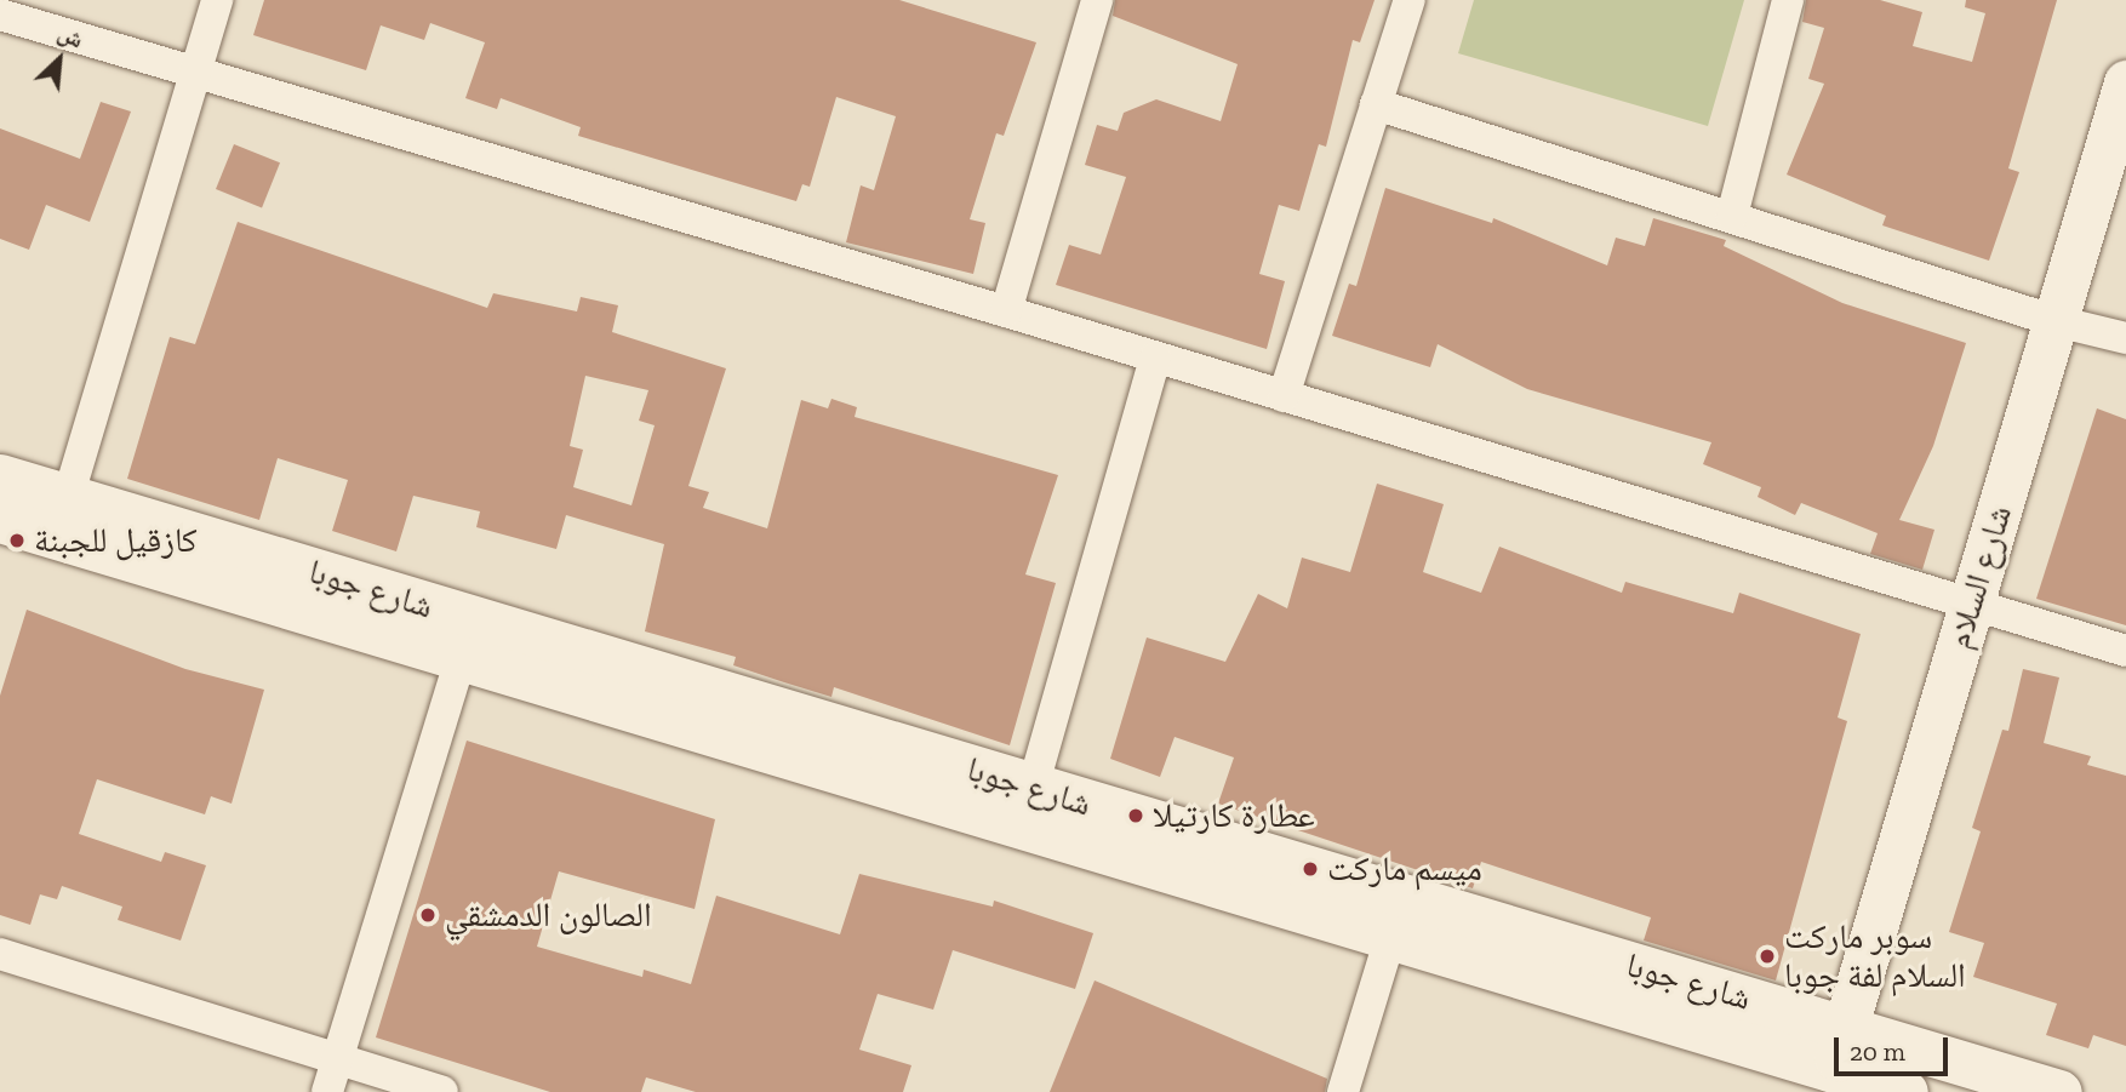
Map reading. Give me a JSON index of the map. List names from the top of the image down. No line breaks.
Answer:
{"streets":{"street":["شارع السلام","شارع جوبا"]},"crossings":[["شارع السلام","شارع جوبا"]],"places":["كازقيل للجبنة","عطارة كارتيلا","ميسم ماركت","الصالون الدمشقي","سوبر ماركت السلام لفة جوبا"],"scale_bar":"20 m","north":"top right"}
